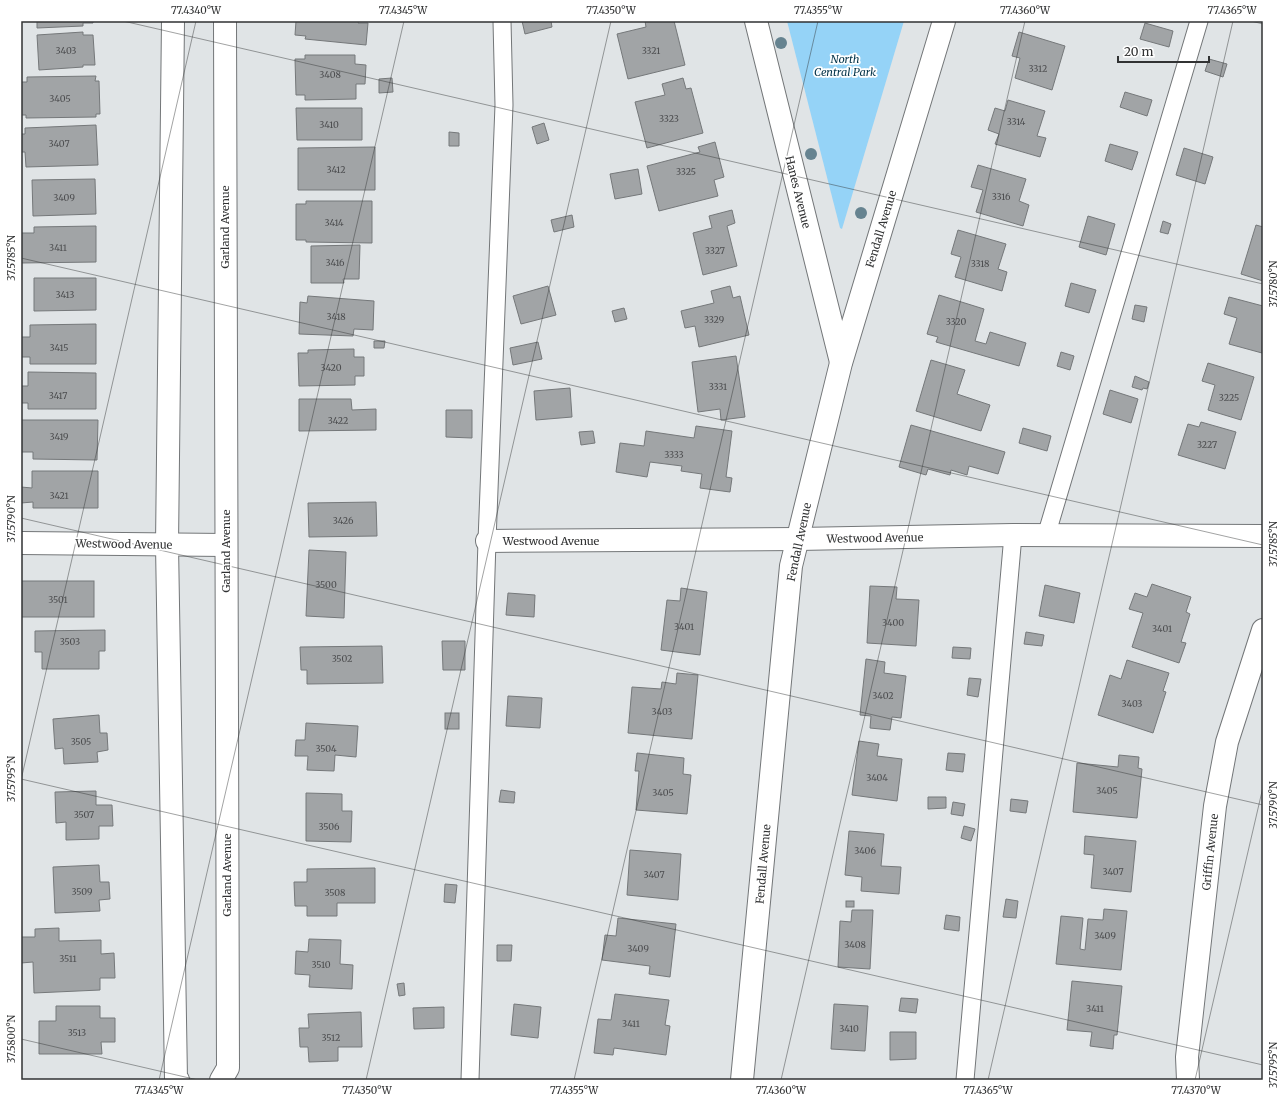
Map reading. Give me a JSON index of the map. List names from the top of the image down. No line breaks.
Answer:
{"streets":{"street":["Hanes Avenue","Garland Avenue","Fendall Avenue","Westwood Avenue","Griffin Avenue"]},"crossings":[["Hanes Avenue","Fendall Avenue"],["Garland Avenue","Westwood Avenue"],["Fendall Avenue","Westwood Avenue"]],"parks":["North Central Park"],"house_numbers":["3403","3321","3312","3408","3405","3323","3314","3410","3407","3412","3325","3316","3409","3414","3411","3327","3416","3318","3413","3418","3329","3320","3415","3420","3331","3417","3225","3422","3419","3227","3333","3421","3426","3500","3501","3400","3401","3401","3503","3502","3402","3403","3403","3505","3504","3404","3405","3405","3507","3506","3406","3407","3407","3509","3508","3409","3408","3409","3511","3510","3411","3411","3410","3513","3512"],"scale_bar":"20 m","coordinates":["77.4340°W","77.4345°W","77.4350°W","77.4355°W","77.4360°W","77.4365°W","37.5785°N","37.5780°N","37.5790°N","37.5795°N","37.5800°N","77.4370°W"]}
